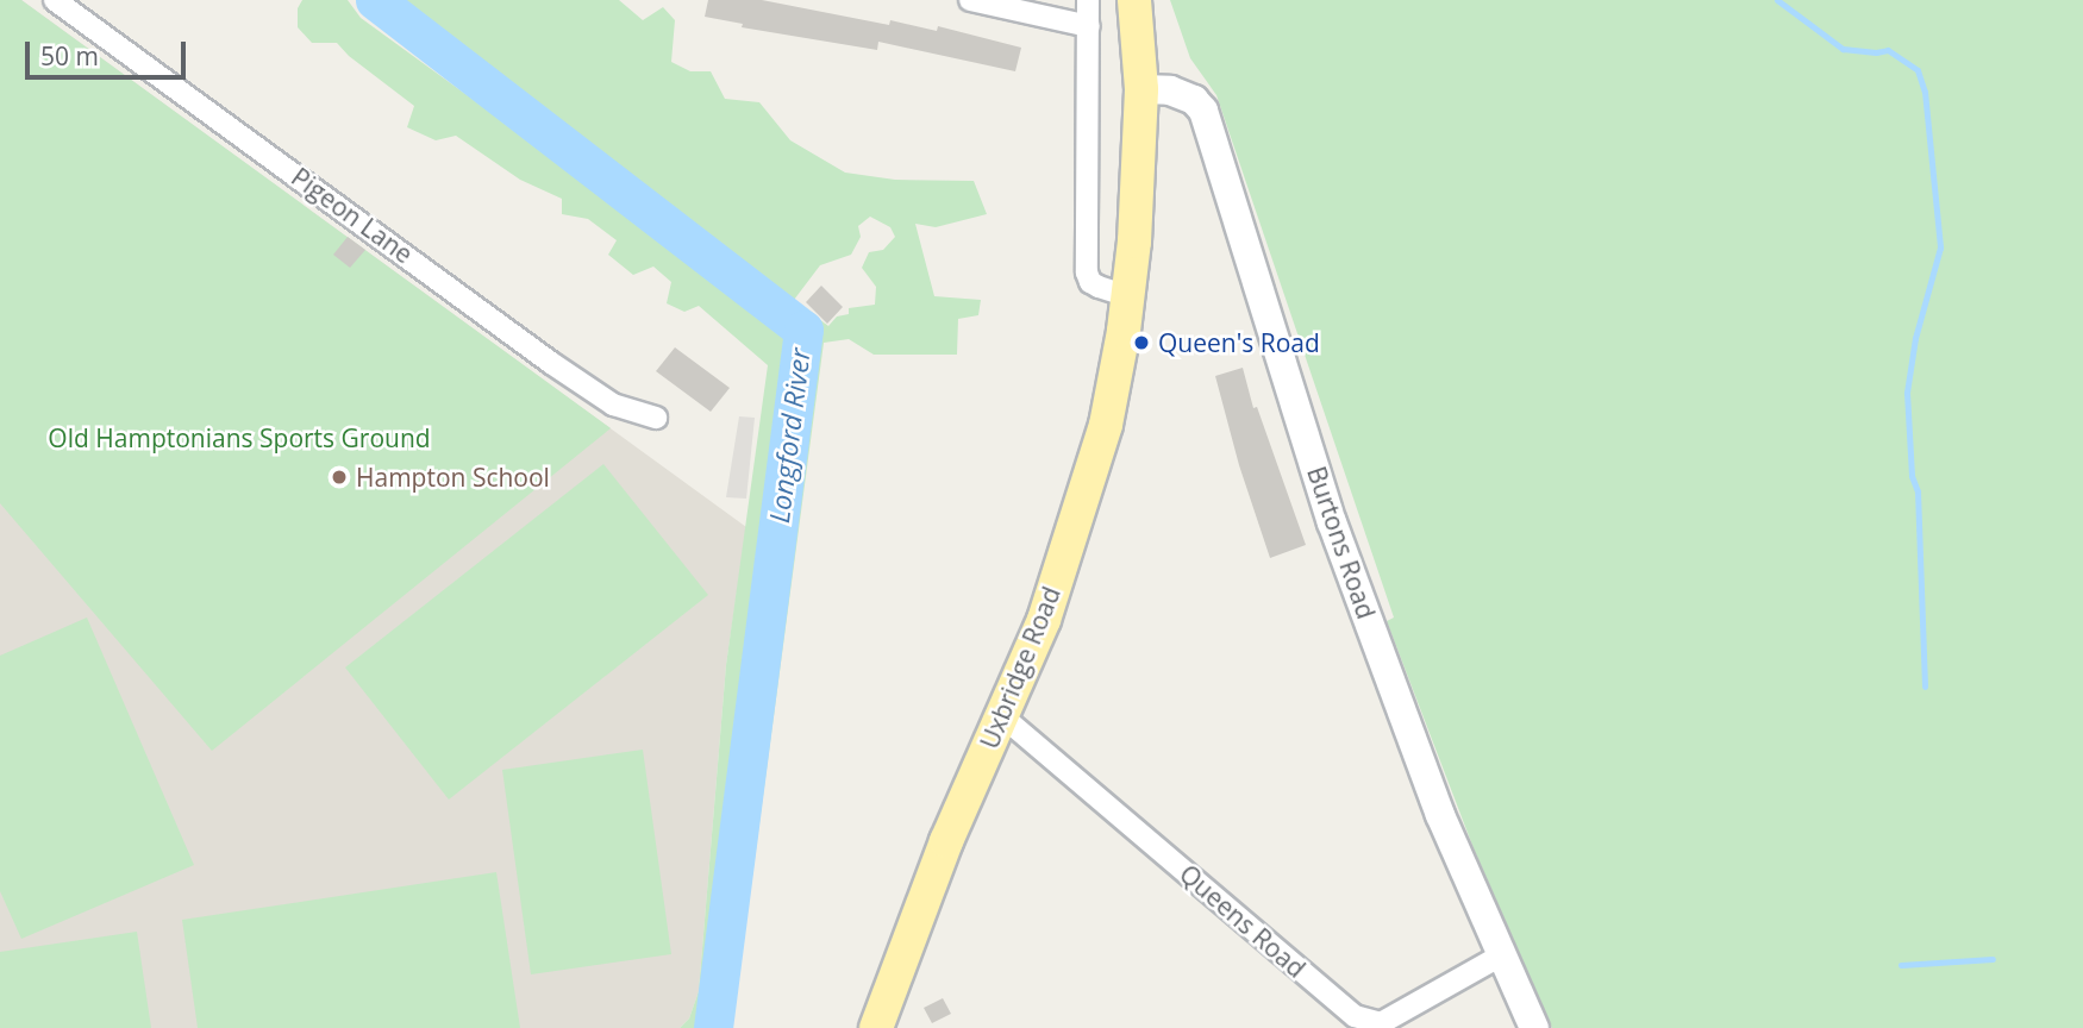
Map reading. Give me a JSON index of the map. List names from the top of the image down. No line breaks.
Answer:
{"streets":{"main road":["Uxbridge Road"],"street":["Pigeon Lane","Burtons Road","Queens Road"]},"crossings":[["Burtons Road","Uxbridge Road"],["Burtons Road","Queens Road"],["Uxbridge Road","Queens Road"]],"water":["Longford River"],"parks":["Old Hamptonians Sports Ground"],"places":["Queen's Road","Hampton School"],"scale_bar":"50 m"}
